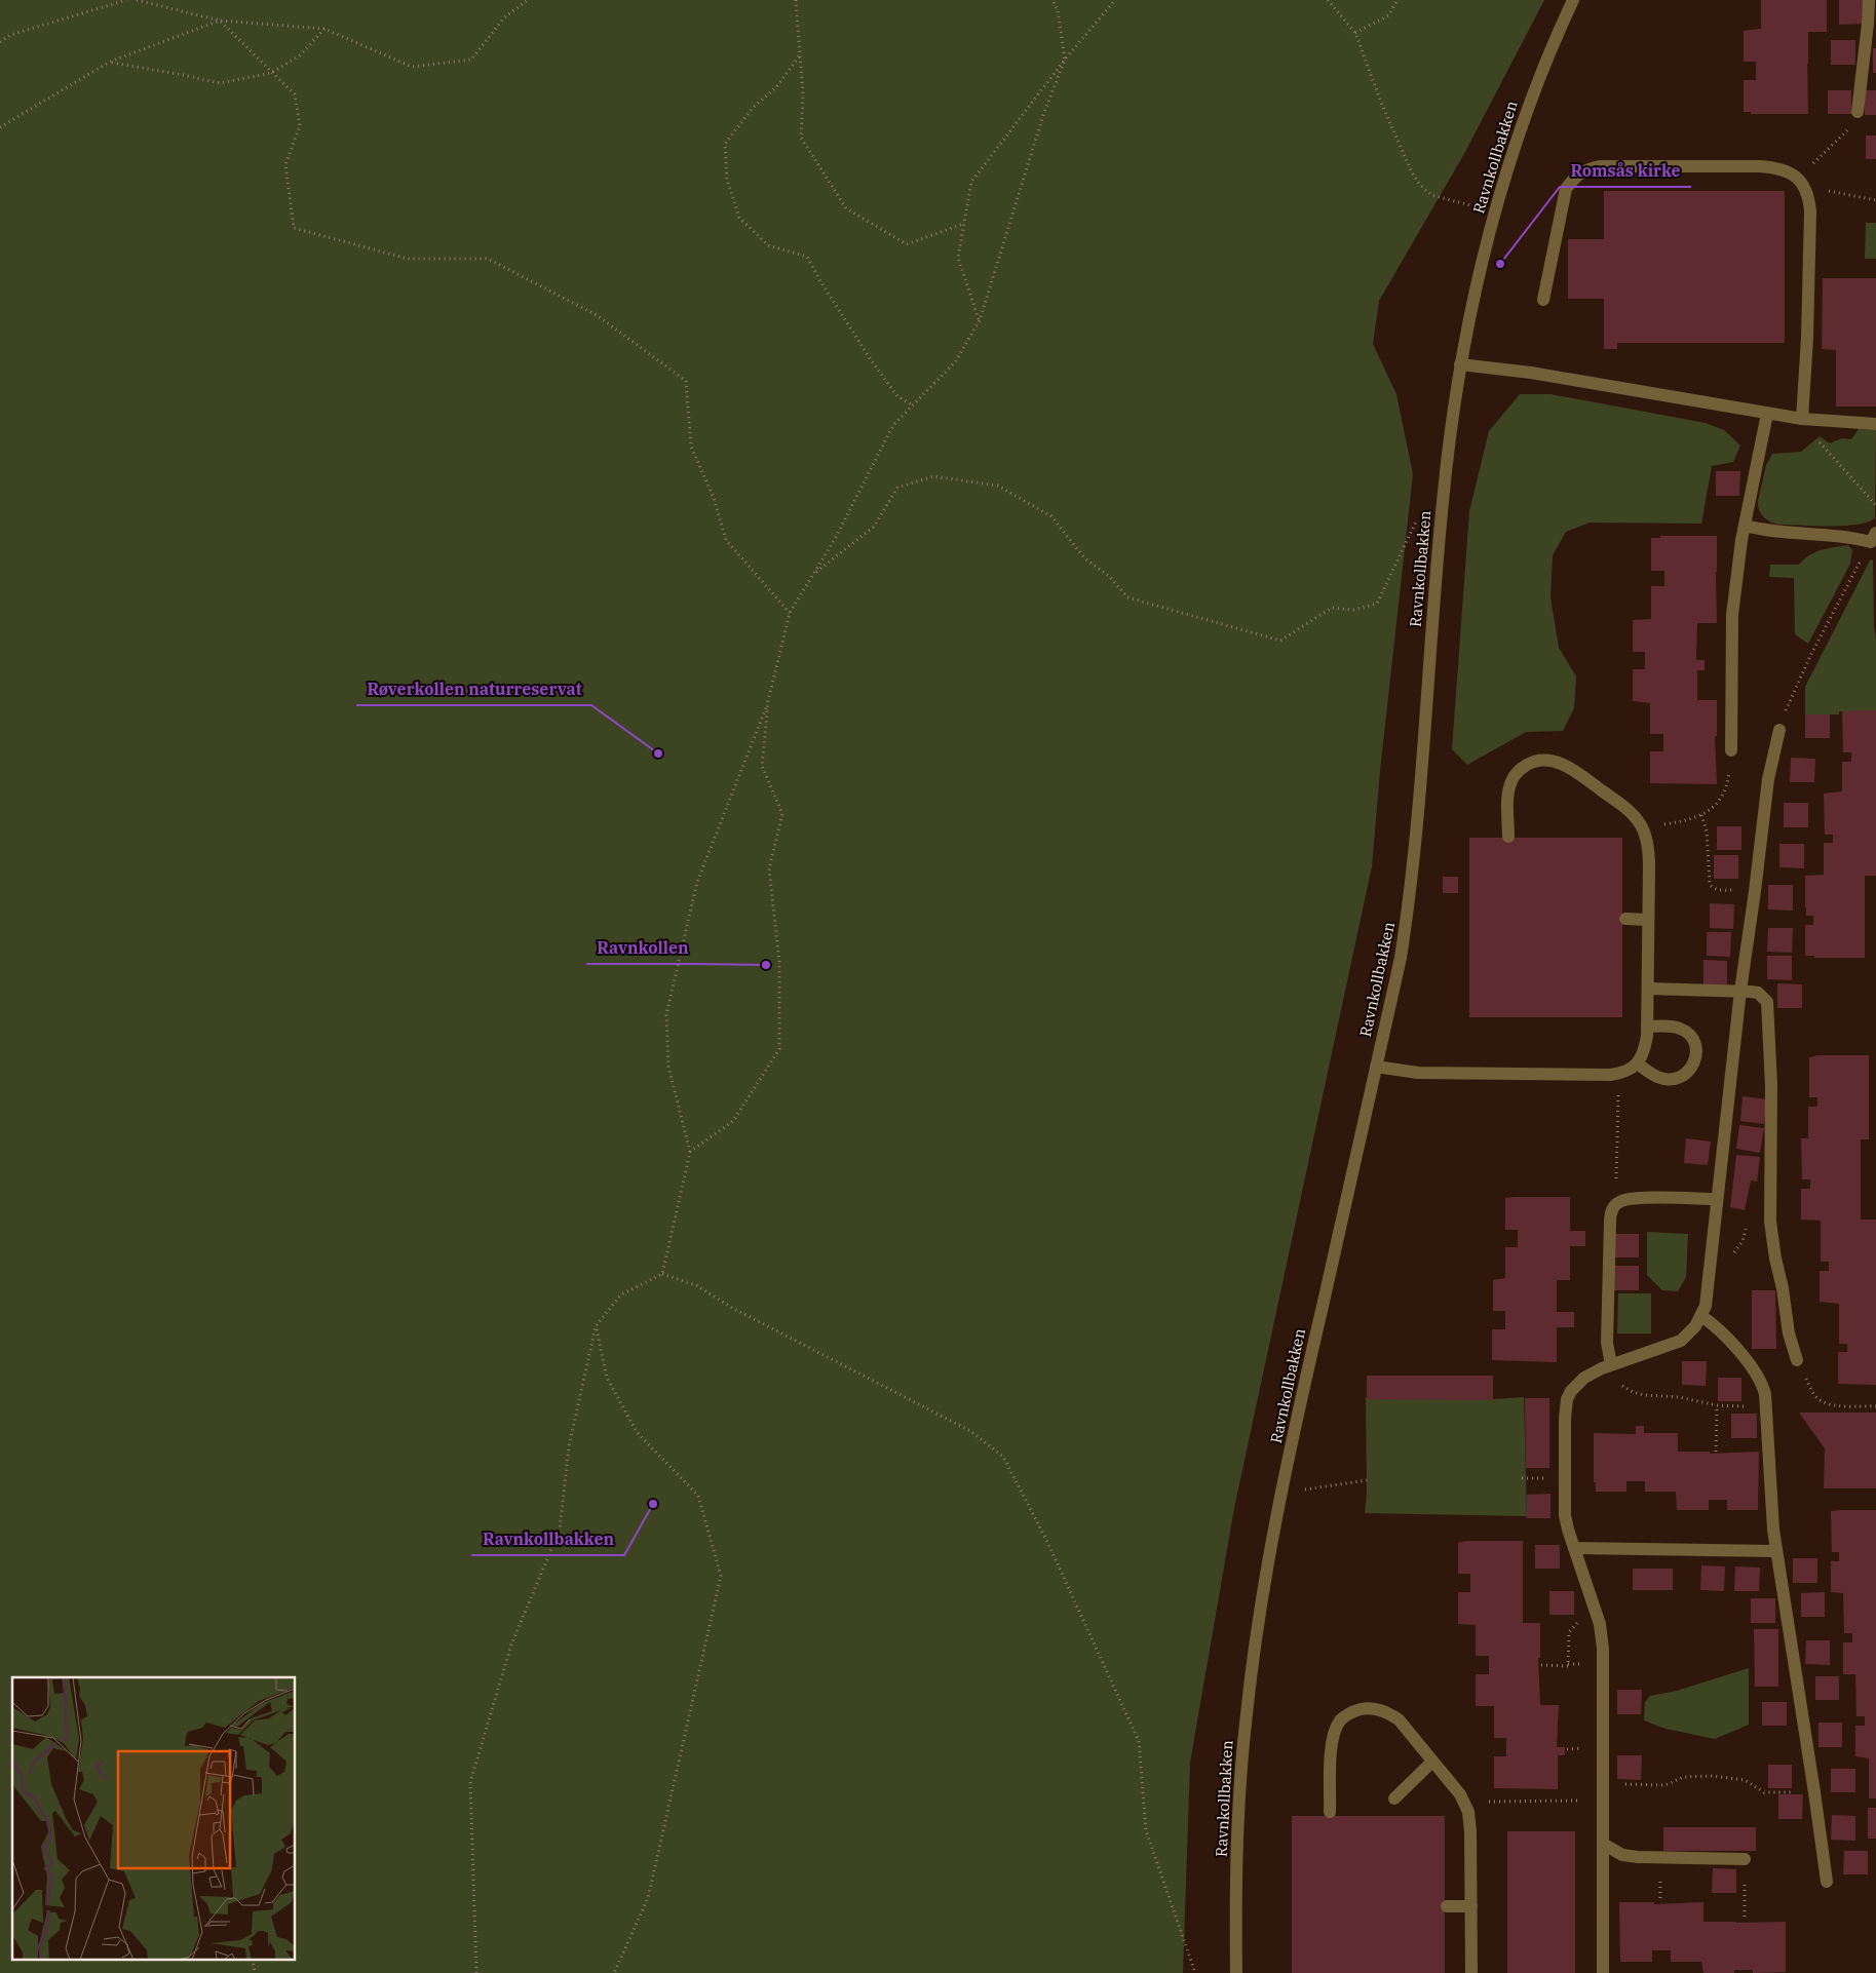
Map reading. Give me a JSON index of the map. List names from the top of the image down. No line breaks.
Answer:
{"streets":{"street":["Ravnkollbakken"]},"places":["Romsås kirke","Røverkollen naturreservat","Ravnkollen","Ravnkollbakken"]}
